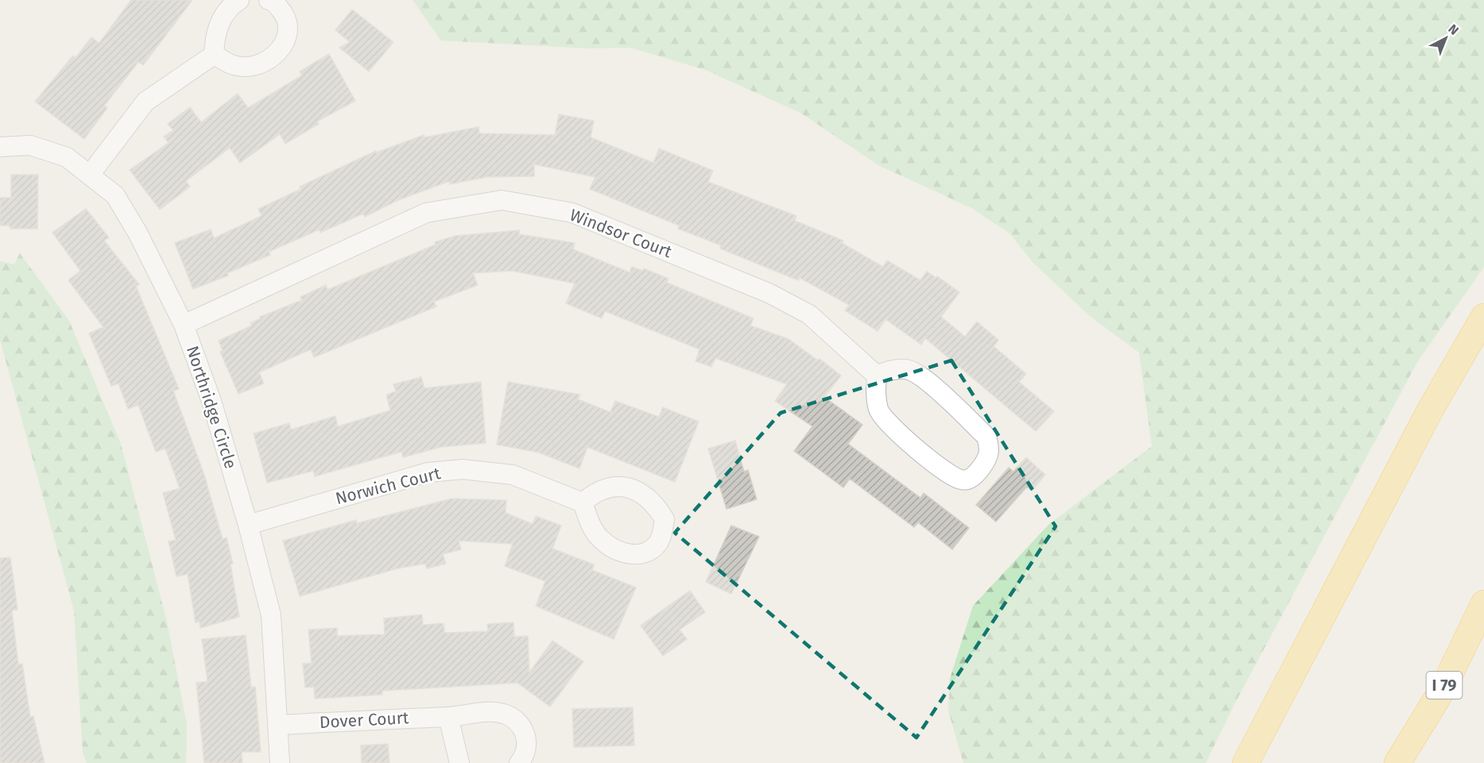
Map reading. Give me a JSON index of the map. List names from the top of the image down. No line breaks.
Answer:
{"streets":{"highway":["I 79"],"street":["Windsor Court","Northridge Circle","Norwich Court","Dover Court"]},"crossings":[["Windsor Court","Northridge Circle"],["Northridge Circle","Norwich Court"],["Northridge Circle","Dover Court"]],"north":"top right"}
